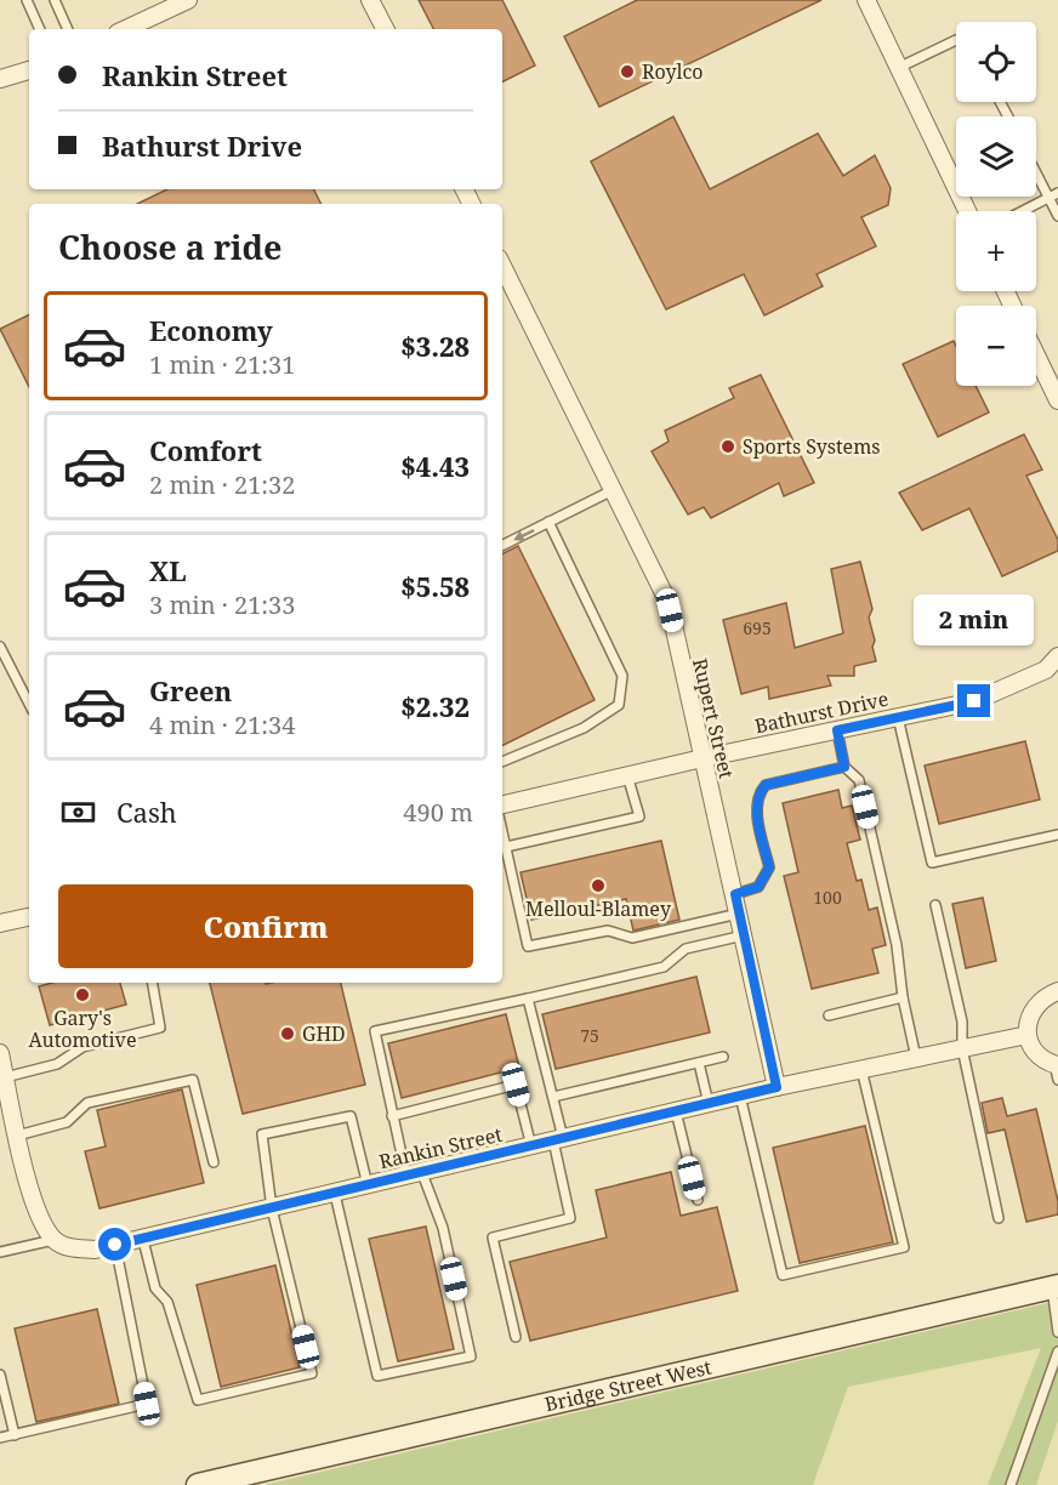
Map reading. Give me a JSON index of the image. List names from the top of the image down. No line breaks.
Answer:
{"streets":{"street":["Bathurst Drive","Rupert Street","Rankin Street","Bridge Street West"]},"crossings":[["Bathurst Drive","Rupert Street"],["Rupert Street","Rankin Street"]],"places":["Roylco","Sports Systems","Melloul-Blamey","Gary's Automotive","GHD"],"house_numbers":["695","100","75"],"page":{"map_buttons":["+","−"],"banner":["Rankin Street","Bathurst Drive"],"heading":"Choose a ride","list":[{"name":"Economy","note":"1 min · 21:31","value":"$3.28"},{"name":"Comfort","note":"2 min · 21:32","value":"$4.43"},{"name":"XL","note":"3 min · 21:33","value":"$5.58"},{"name":"Green","note":"4 min · 21:34","value":"$2.32"}],"bubble":"2 min","pay":["Cash","490 m"],"buttons":"Confirm"}}
